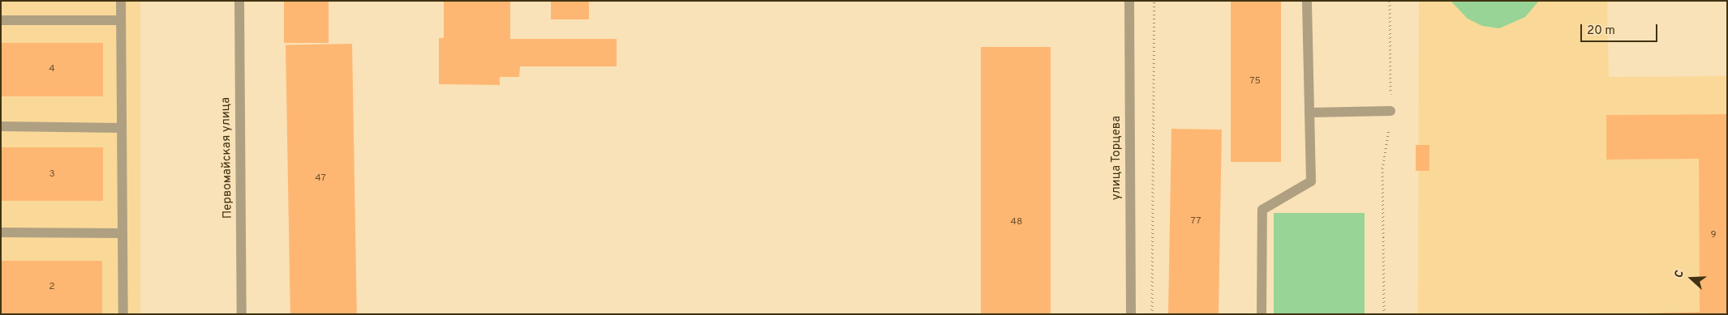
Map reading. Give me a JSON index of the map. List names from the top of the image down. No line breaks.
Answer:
{"streets":{"street":["Первомайская улица","улица Торцева"]},"house_numbers":["4","75","3","47","77","48","9","2"],"scale_bar":"20 m","north":"left"}
